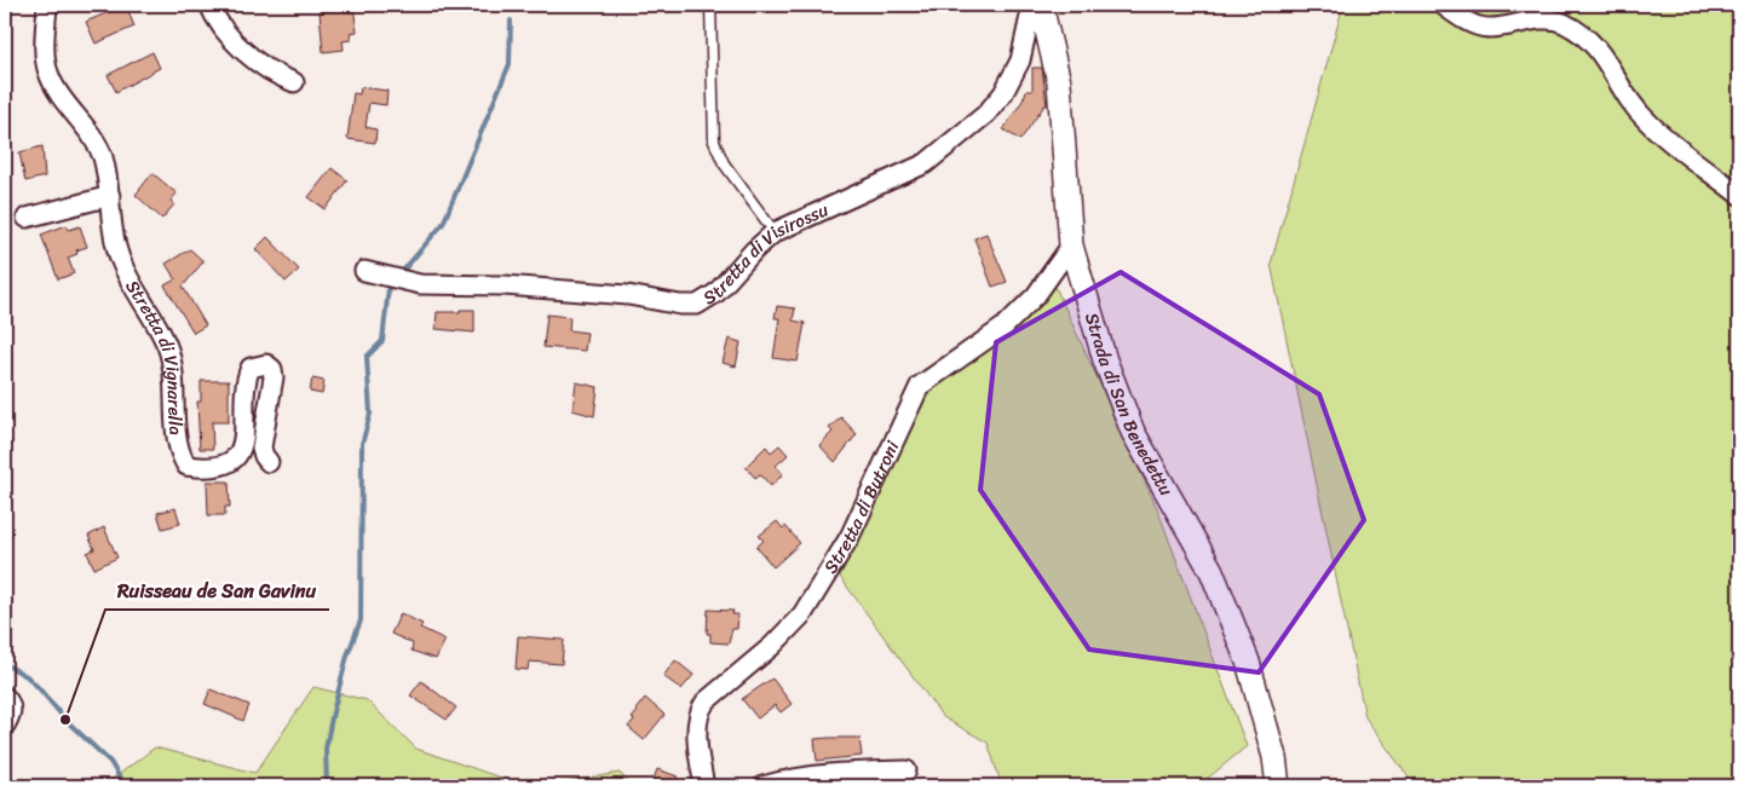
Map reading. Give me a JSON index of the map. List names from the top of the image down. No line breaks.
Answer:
{"streets":{"street":["Stretta di Visirossu","Stretta di Vignarella","Strada di San Benedettu","Stretta di Butroni"]},"crossings":[["Strada di San Benedettu","Stretta di Butroni"]],"places":["Ruisseau de San Gavinu"]}
